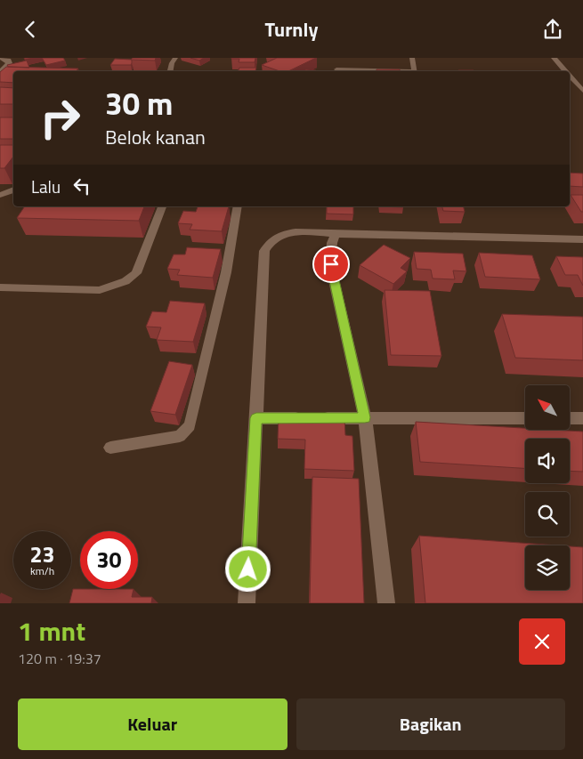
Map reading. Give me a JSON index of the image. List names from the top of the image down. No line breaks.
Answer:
{"north":"top left","page":{"header":"Turnly","turn":["30 m","Belok kanan"],"then":"Lalu","speed":"23 km/h","limit":"30","heading":["1 mnt","120 m · 19:37"],"buttons":["Keluar","Bagikan"]}}
